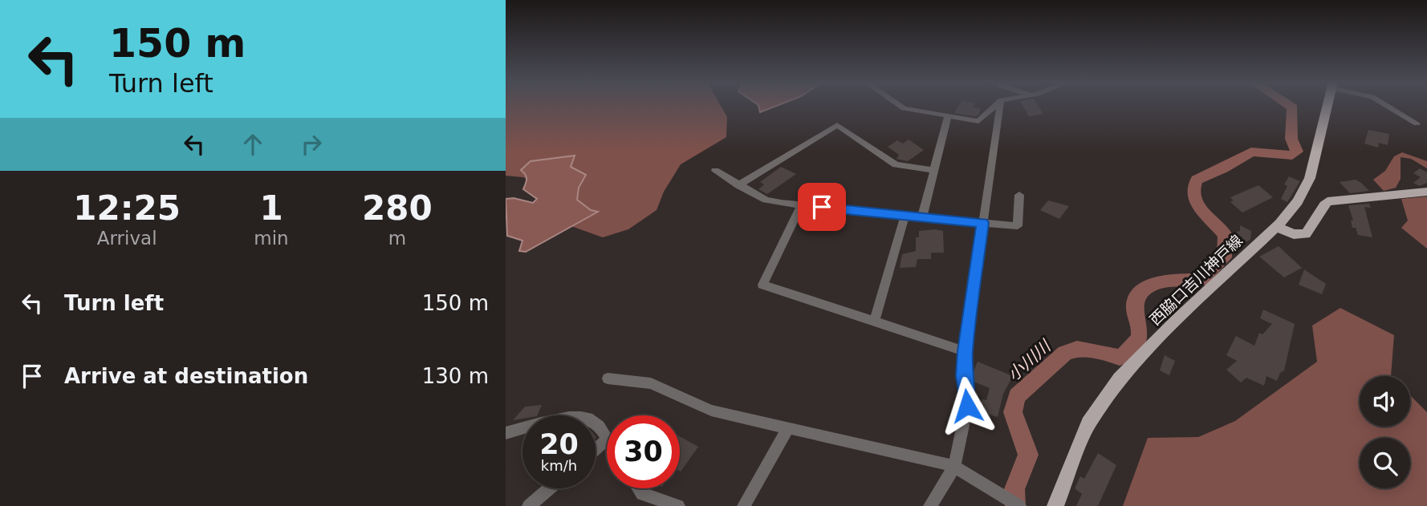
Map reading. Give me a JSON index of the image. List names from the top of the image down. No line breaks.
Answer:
{"streets":{"main road":["西脇口吉川神戸線"]},"water":["小川川"],"page":{"turn":["150 m","Turn left"],"eta":["12:25","Arrival","1","min","280","m"],"list":[{"name":"Turn left","value":"150 m"},{"name":"Arrive at destination","value":"130 m"}],"speed":"20 km/h","limit":"30"}}
